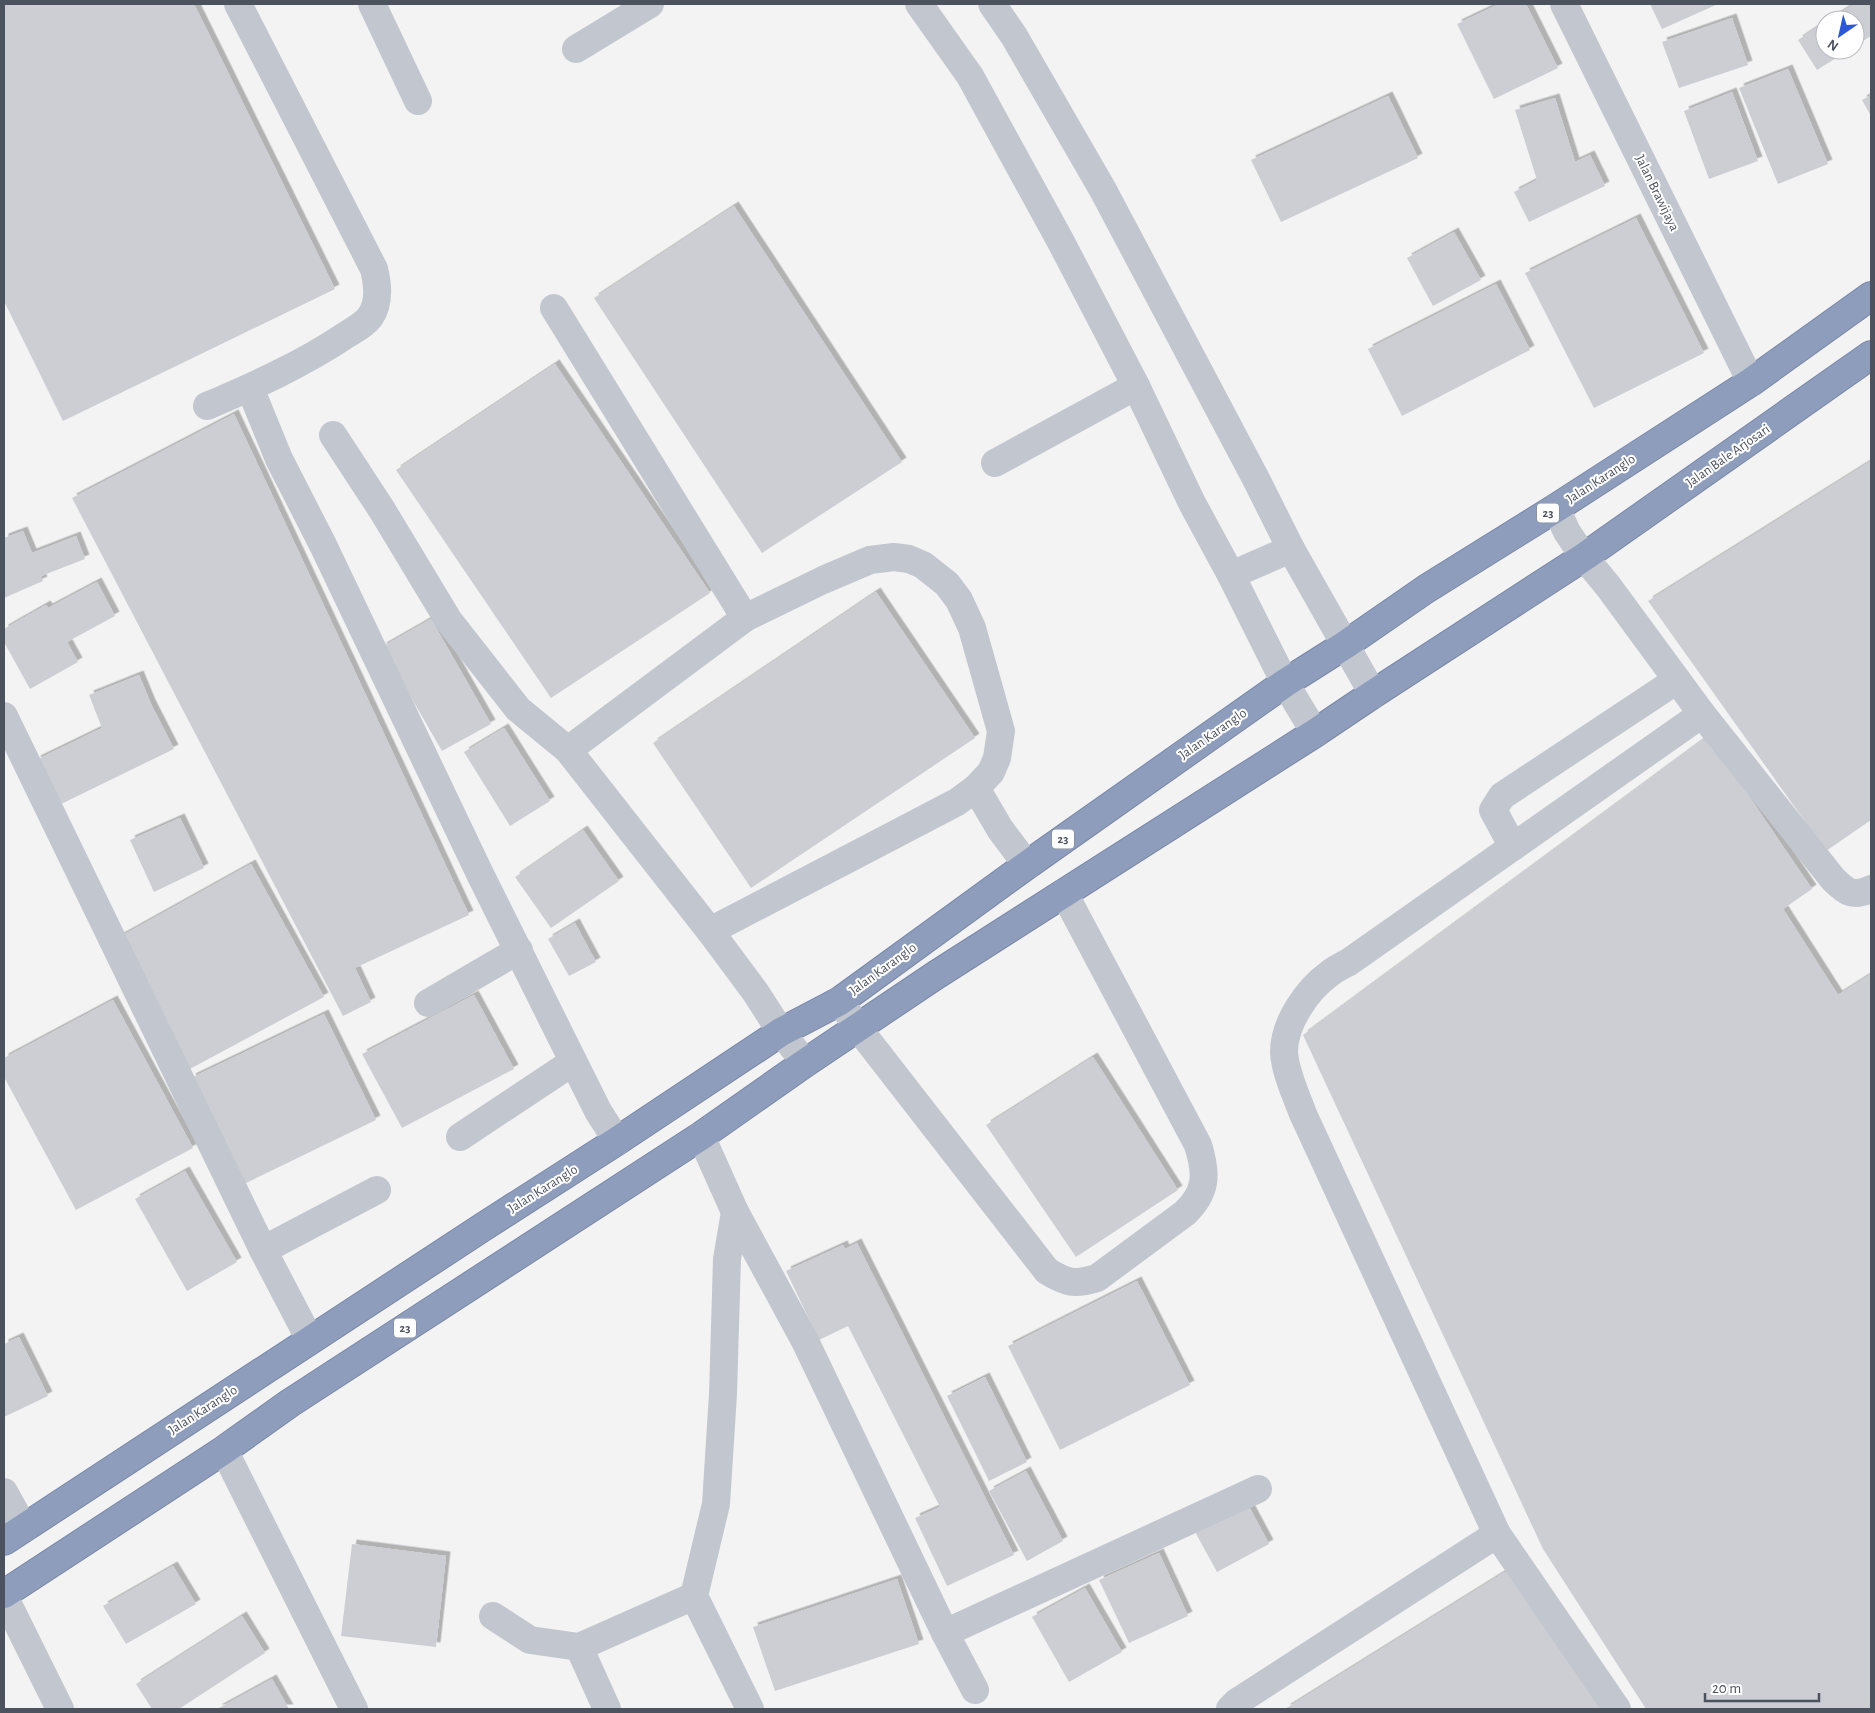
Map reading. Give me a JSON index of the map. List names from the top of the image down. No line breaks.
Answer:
{"streets":{"highway":["Jalan Bale Arjosari","Jalan Karanglo","23"],"street":["Jalan Brawijaya"]},"crossings":[["Jalan Brawijaya","Jalan Karanglo"],["Jalan Brawijaya","23"],["Jalan Bale Arjosari","23"],["Jalan Karanglo","23"]],"scale_bar":"20 m","north":"bottom left"}
